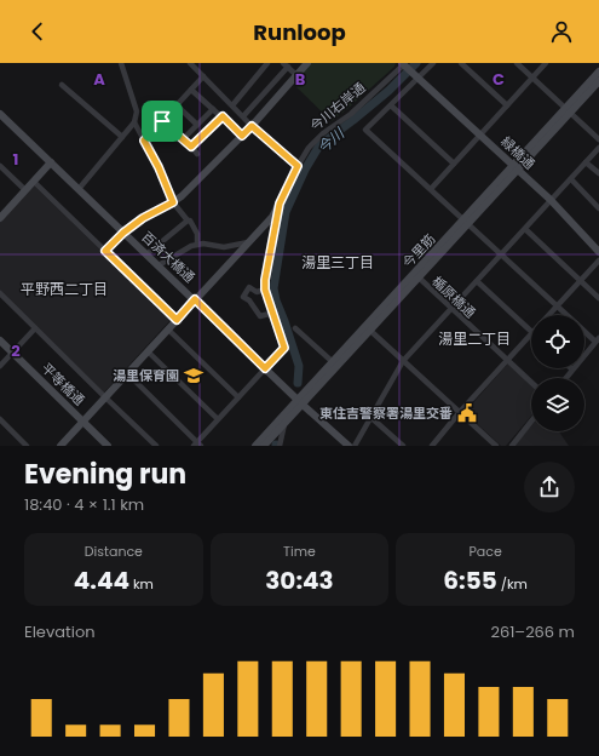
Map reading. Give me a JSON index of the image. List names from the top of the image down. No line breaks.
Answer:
{"streets":{"street":["今川右岸通","緑橋通","今里筋","百済大橋通","楯原橋通","平等橋通"]},"crossings":[["今川右岸通","緑橋通"],["今川右岸通","百済大橋通"],["緑橋通","今里筋"],["今里筋","百済大橋通"],["今里筋","楯原橋通"]],"districts":["湯里三丁目","平野西二丁目","湯里二丁目"],"water":["今川"],"places":{"school or university":["湯里保育園"],"public building":["東住吉警察署湯里交番"]},"page":{"header":"Runloop","heading":["Evening run","18:40 · 4 × 1.1 km"],"stats":[["Distance","4.44 km"],["Time","30:43"],["Pace","6:55 /km"]],"chart":["Elevation","261–266 m"]},"grid":{"columns":["A","B","C"],"rows":["1","2"]}}
